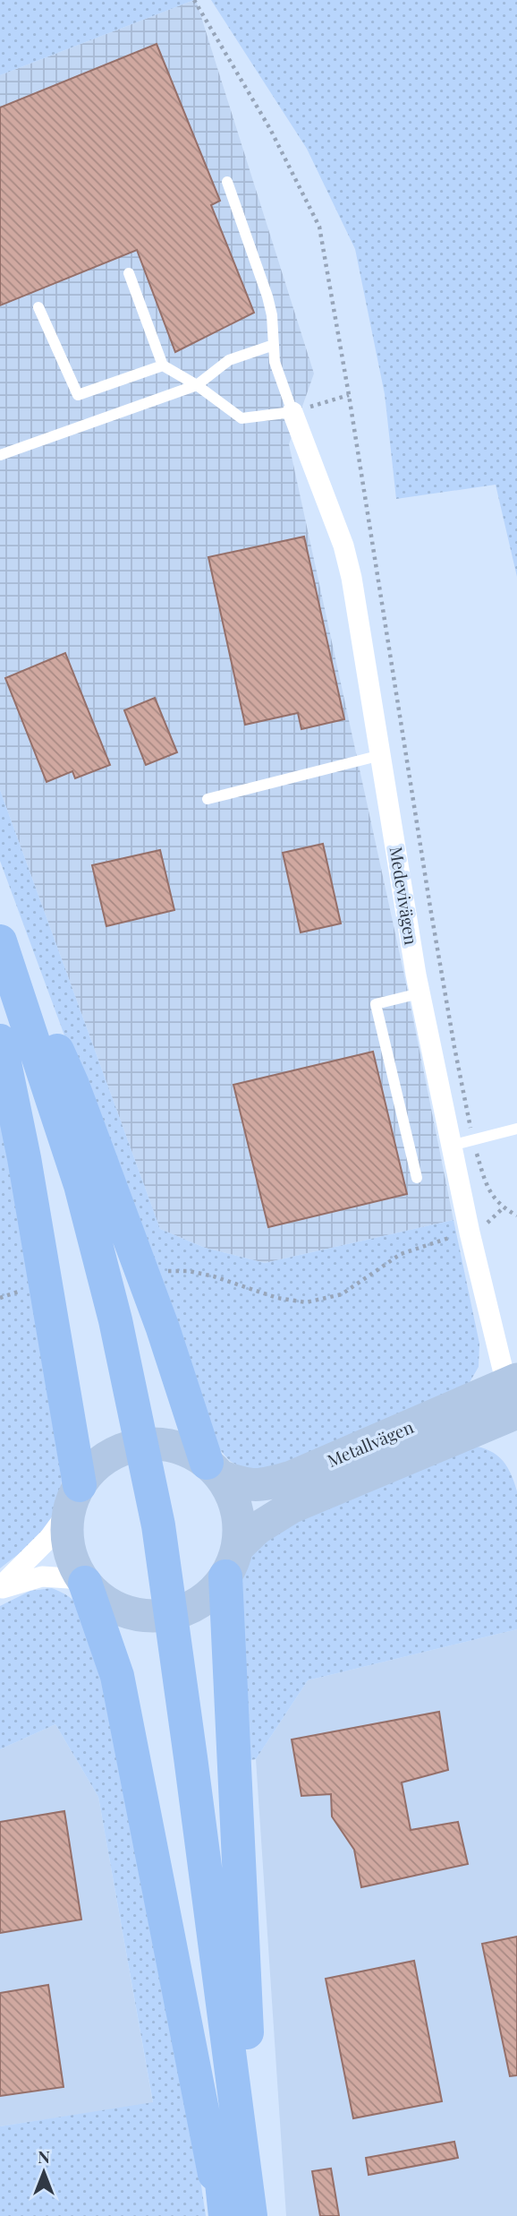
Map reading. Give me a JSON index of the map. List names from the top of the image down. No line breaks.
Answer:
{"streets":{"main road":["Metallvägen"],"street":["Medevivägen"]},"crossings":[["Medevivägen","Metallvägen"]],"north":"top"}
